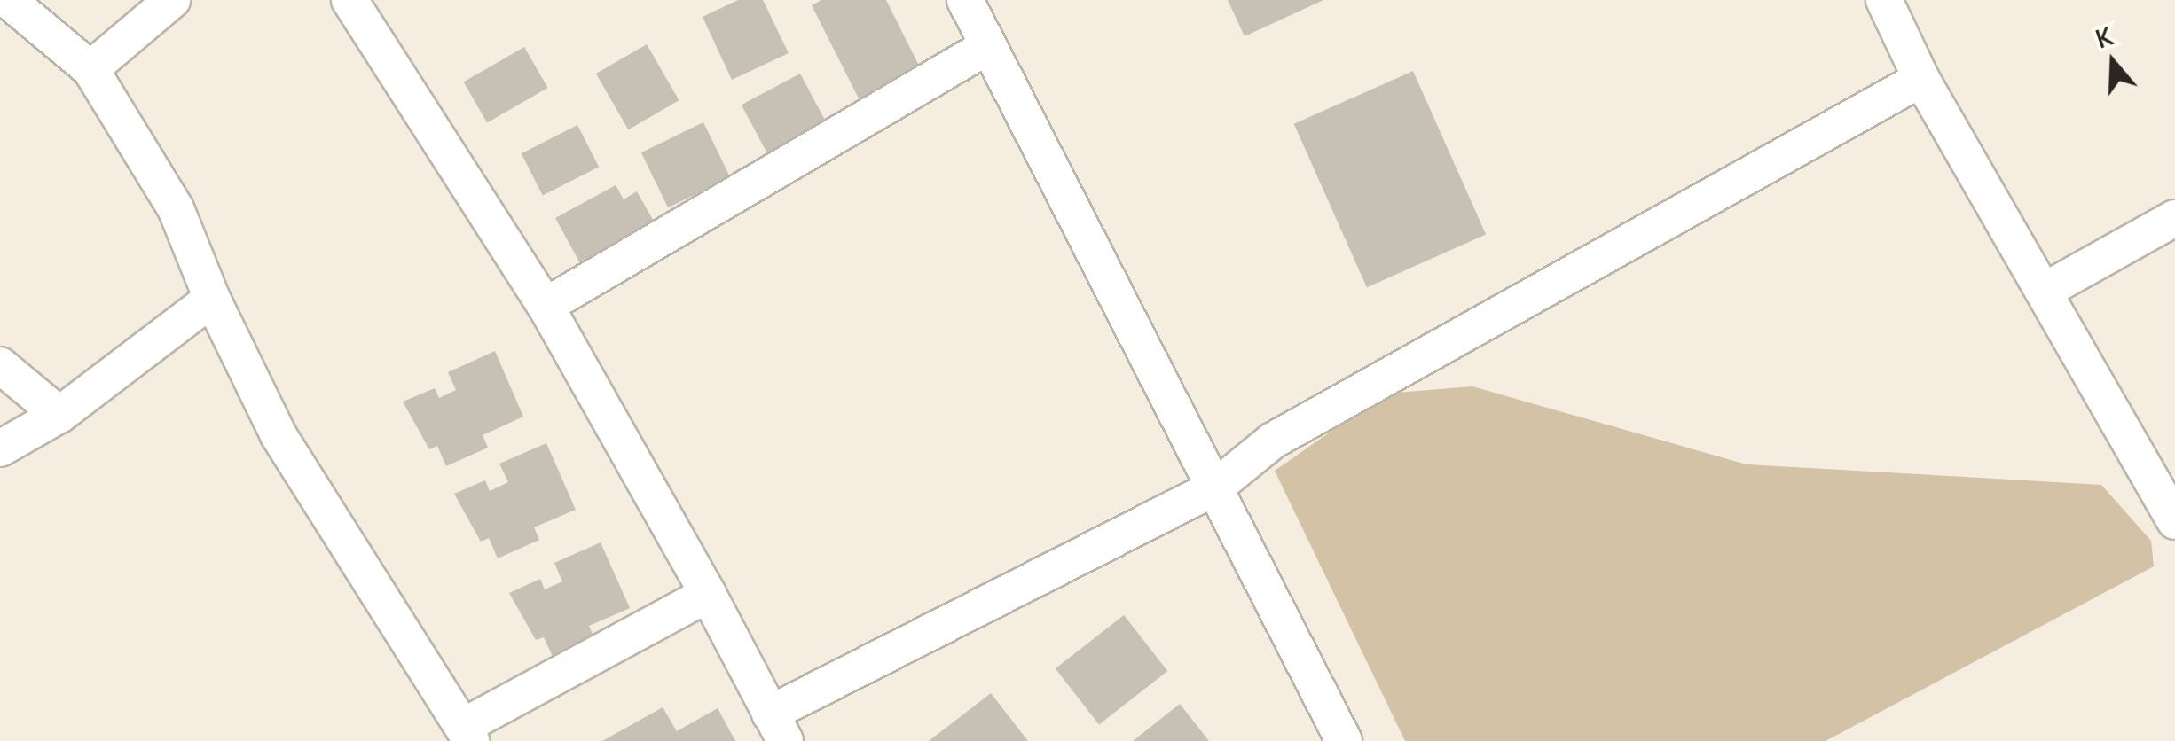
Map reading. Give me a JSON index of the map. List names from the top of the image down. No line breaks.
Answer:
{"north":"top"}
